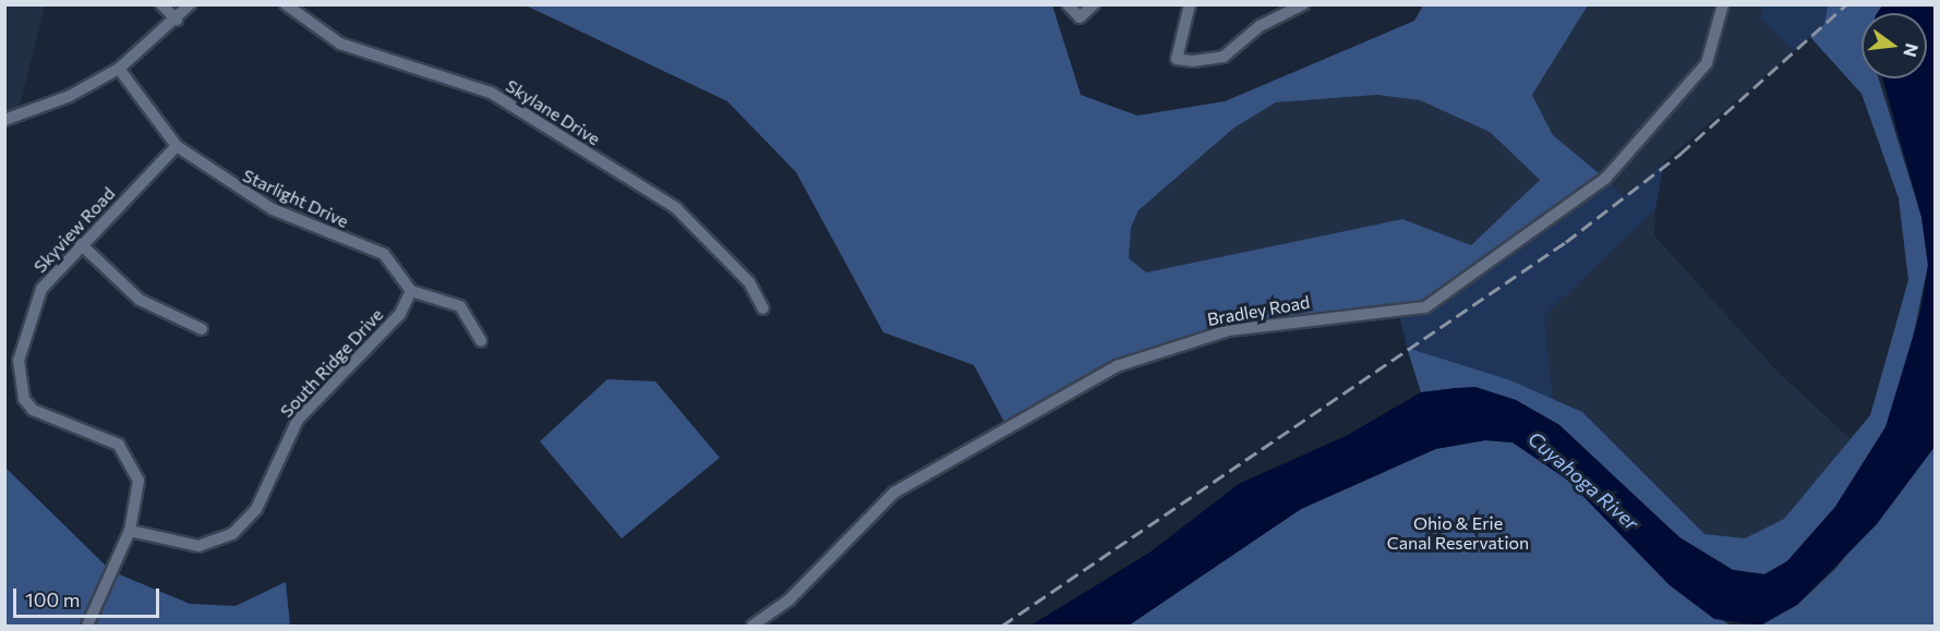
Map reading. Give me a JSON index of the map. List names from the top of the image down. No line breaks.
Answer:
{"streets":{"street":["Skylane Drive","Starlight Drive","Skyview Road","Bradley Road","South Ridge Drive"]},"crossings":[["Starlight Drive","Skyview Road"],["Starlight Drive","South Ridge Drive"],["Skyview Road","South Ridge Drive"]],"water":["Cuyahoga River"],"parks":["Ohio & Erie Canal Reservation"],"scale_bar":"100 m","north":"right"}
